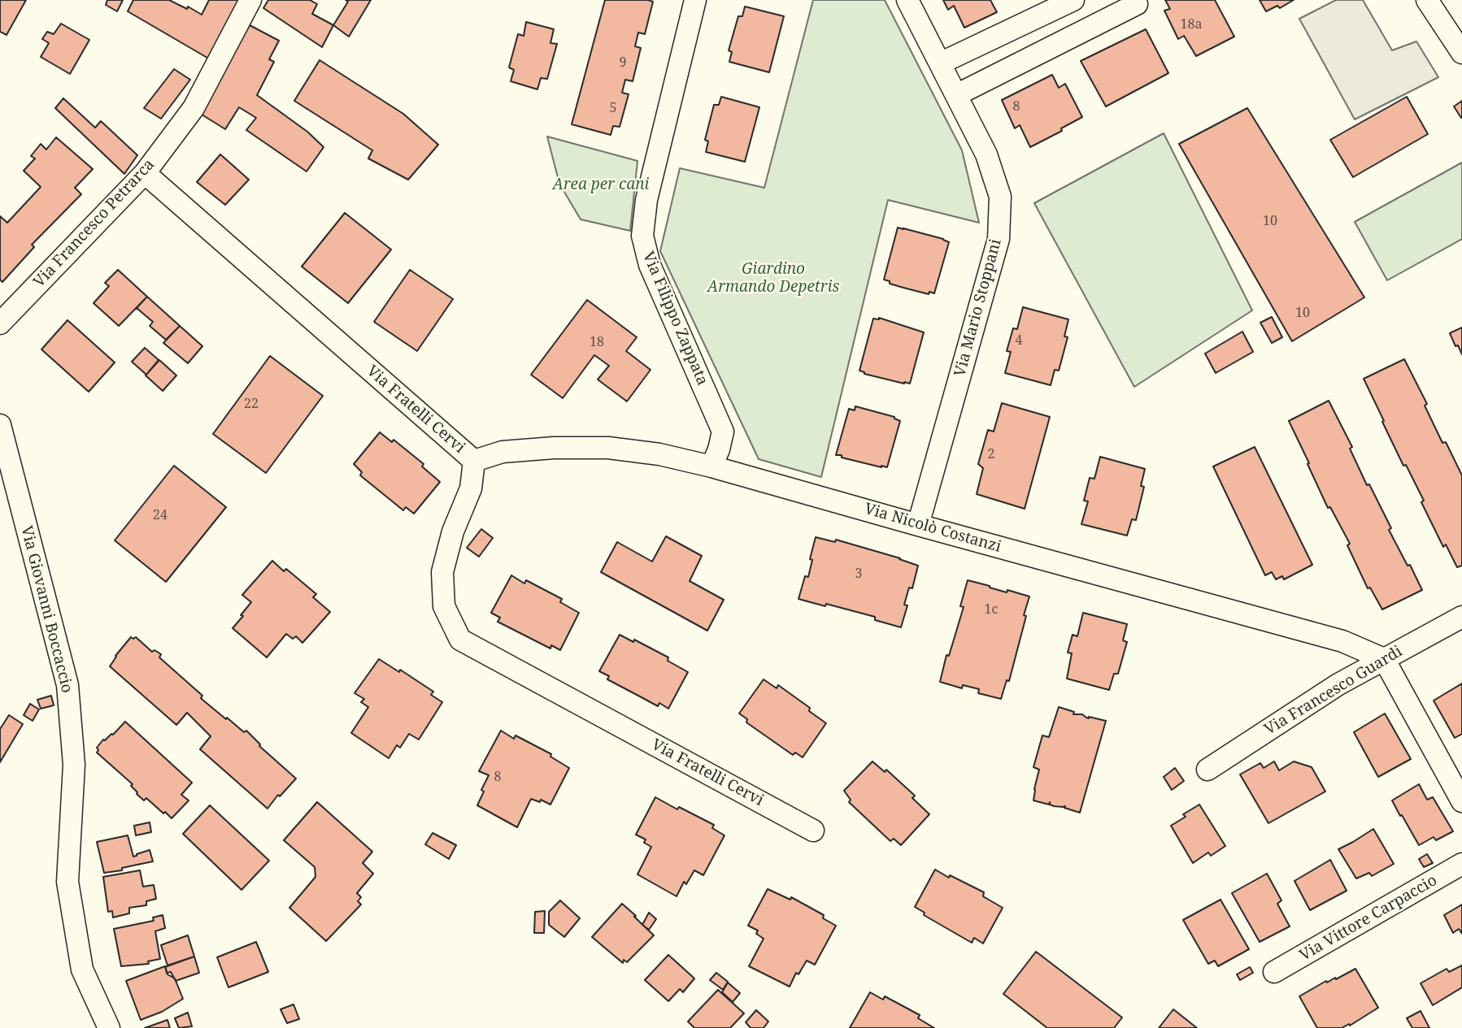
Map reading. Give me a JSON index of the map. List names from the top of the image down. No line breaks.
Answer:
{"streets":{"street":["Via Francesco Petrarca","Via Mario Stoppani","Via Filippo Zappata","Via Fratelli Cervi","Via Nicolò Costanzi","Via Giovanni Boccaccio","Via Francesco Guardi","Via Vittore Carpaccio"]},"crossings":[["Via Francesco Petrarca","Via Fratelli Cervi"],["Via Mario Stoppani","Via Nicolò Costanzi"],["Via Filippo Zappata","Via Nicolò Costanzi"],["Via Fratelli Cervi","Via Nicolò Costanzi"],["Via Nicolò Costanzi","Via Francesco Guardi"]],"parks":["Area per cani","Giardino Armando Depetris"],"house_numbers":["18a","9","8","5","10","10","4","18","22","2","24","3","1c","8"]}
